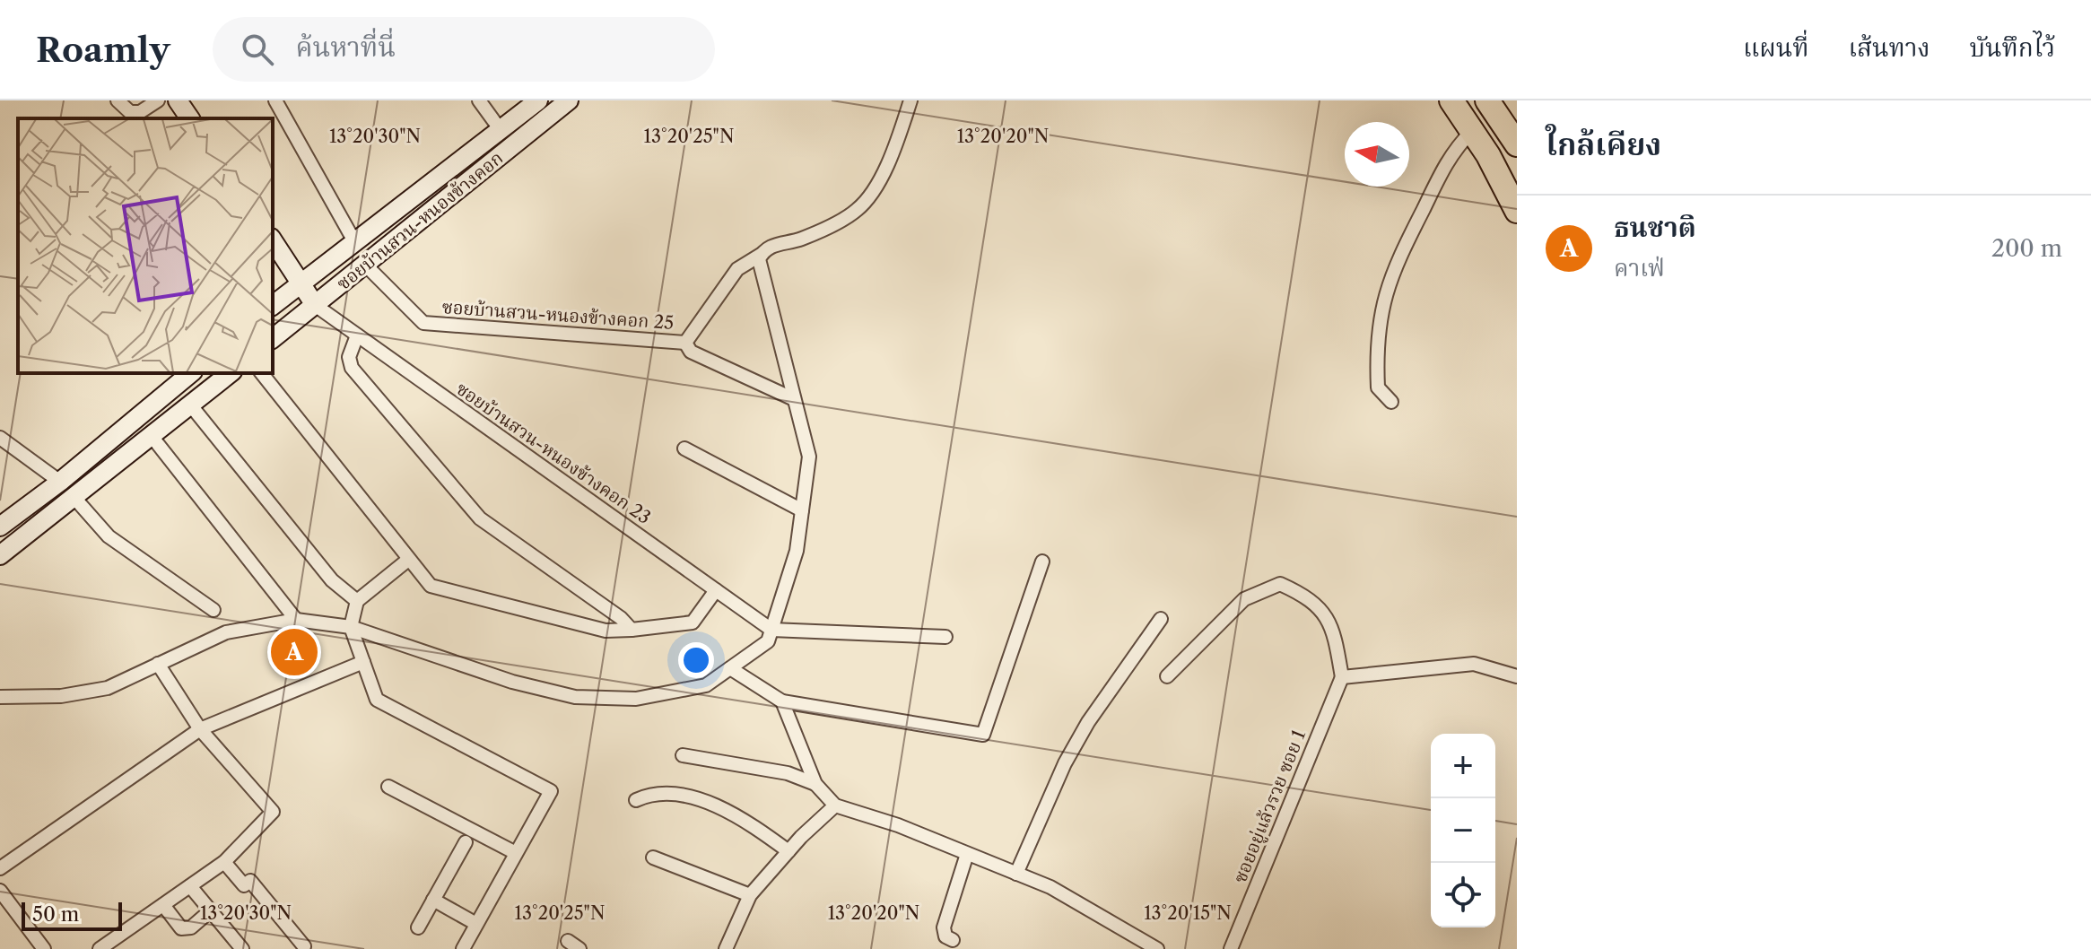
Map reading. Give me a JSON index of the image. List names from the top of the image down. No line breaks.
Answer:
{"streets":{"main road":["ซอยบ้านสวน-หนองข้างคอก"],"street":["ซอยบ้านสวน-หนองข้างคอก 25","ซอยบ้านสวน-หนองข้างคอก 23","ซอยอยู่แล้วรวย ซอย 1"]},"crossings":[["ซอยบ้านสวน-หนองข้างคอก","ซอยบ้านสวน-หนองข้างคอก 25"],["ซอยบ้านสวน-หนองข้างคอก","ซอยบ้านสวน-หนองข้างคอก 23"]],"scale_bar":"50 m","north":"left","page":{"header":"Roamly","search":"ค้นหาที่นี่","nav":["แผนที่","เส้นทาง","บันทึกไว้"],"heading":"ใกล้เคียง","list":[{"mark":"A","name":"ธนชาติ","note":"คาเฟ่","value":"200 m"}],"pins":"A","map_buttons":["+","−"],"scale":"50 m"},"coordinates":["13°20'30\"N","13°20'25\"N","13°20'20\"N","13°20'15\"N"]}
